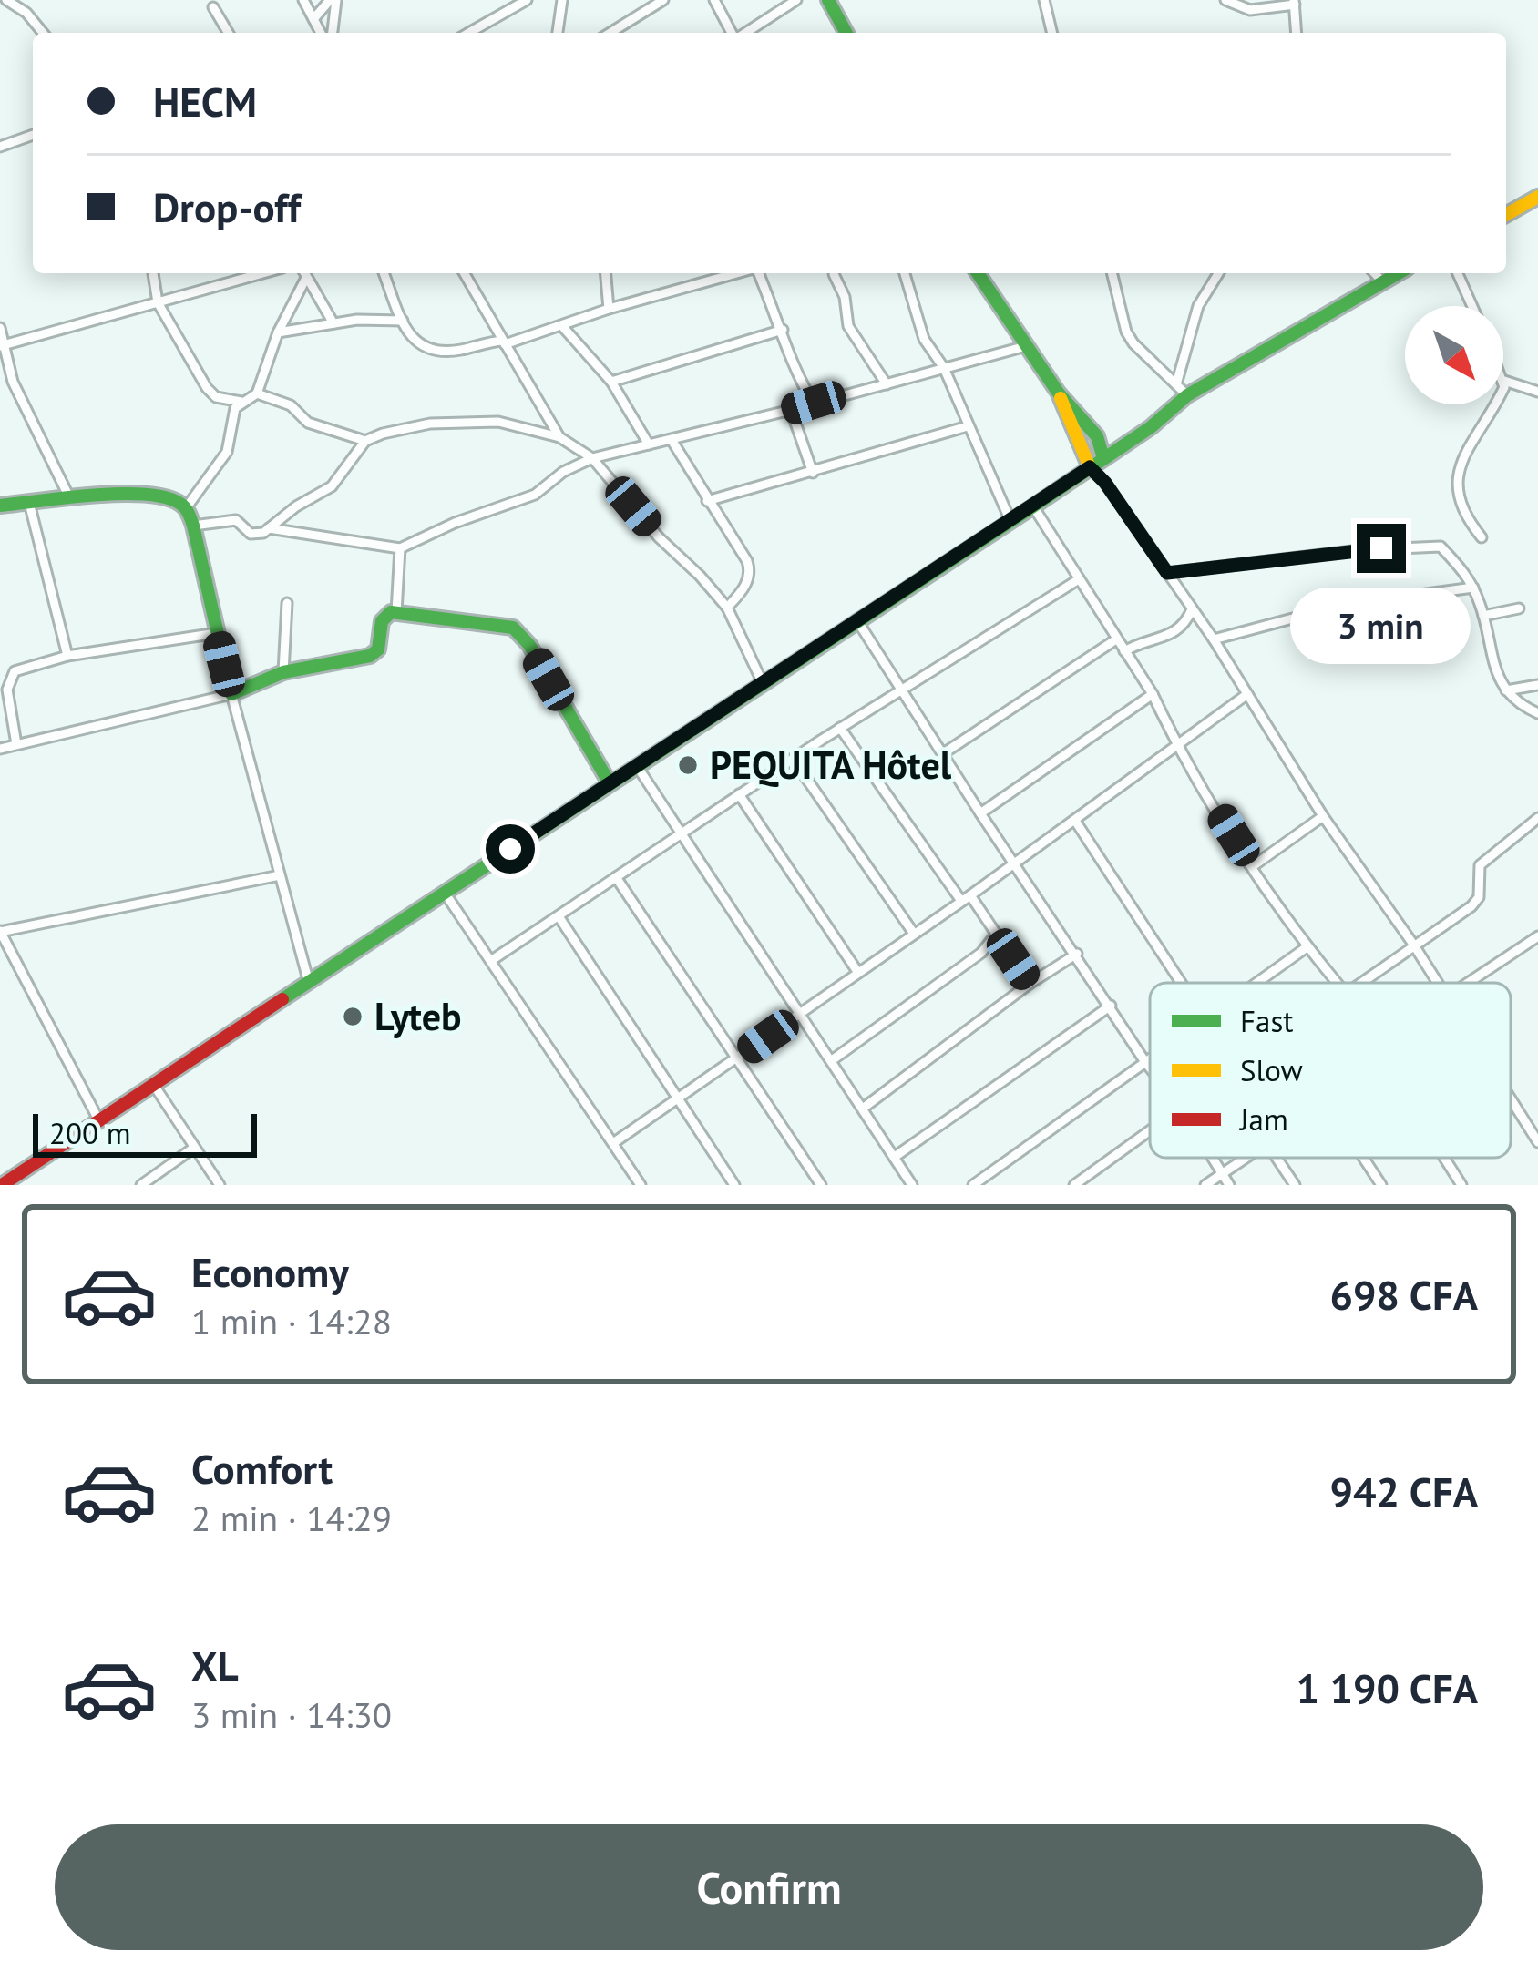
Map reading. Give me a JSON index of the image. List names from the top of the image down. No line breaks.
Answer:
{"places":["PEQUITA Hôtel","Lyteb"],"legend":["Fast","Slow","Jam"],"scale_bar":"200 m","north":"bottom right","page":{"banner":["HECM","Drop-off"],"bubble":"3 min","scale":"200 m","list":[{"name":"Economy","note":"1 min · 14:28","value":"698 CFA"},{"name":"Comfort","note":"2 min · 14:29","value":"942 CFA"},{"name":"XL","note":"3 min · 14:30","value":"1 190 CFA"}],"buttons":"Confirm"}}
